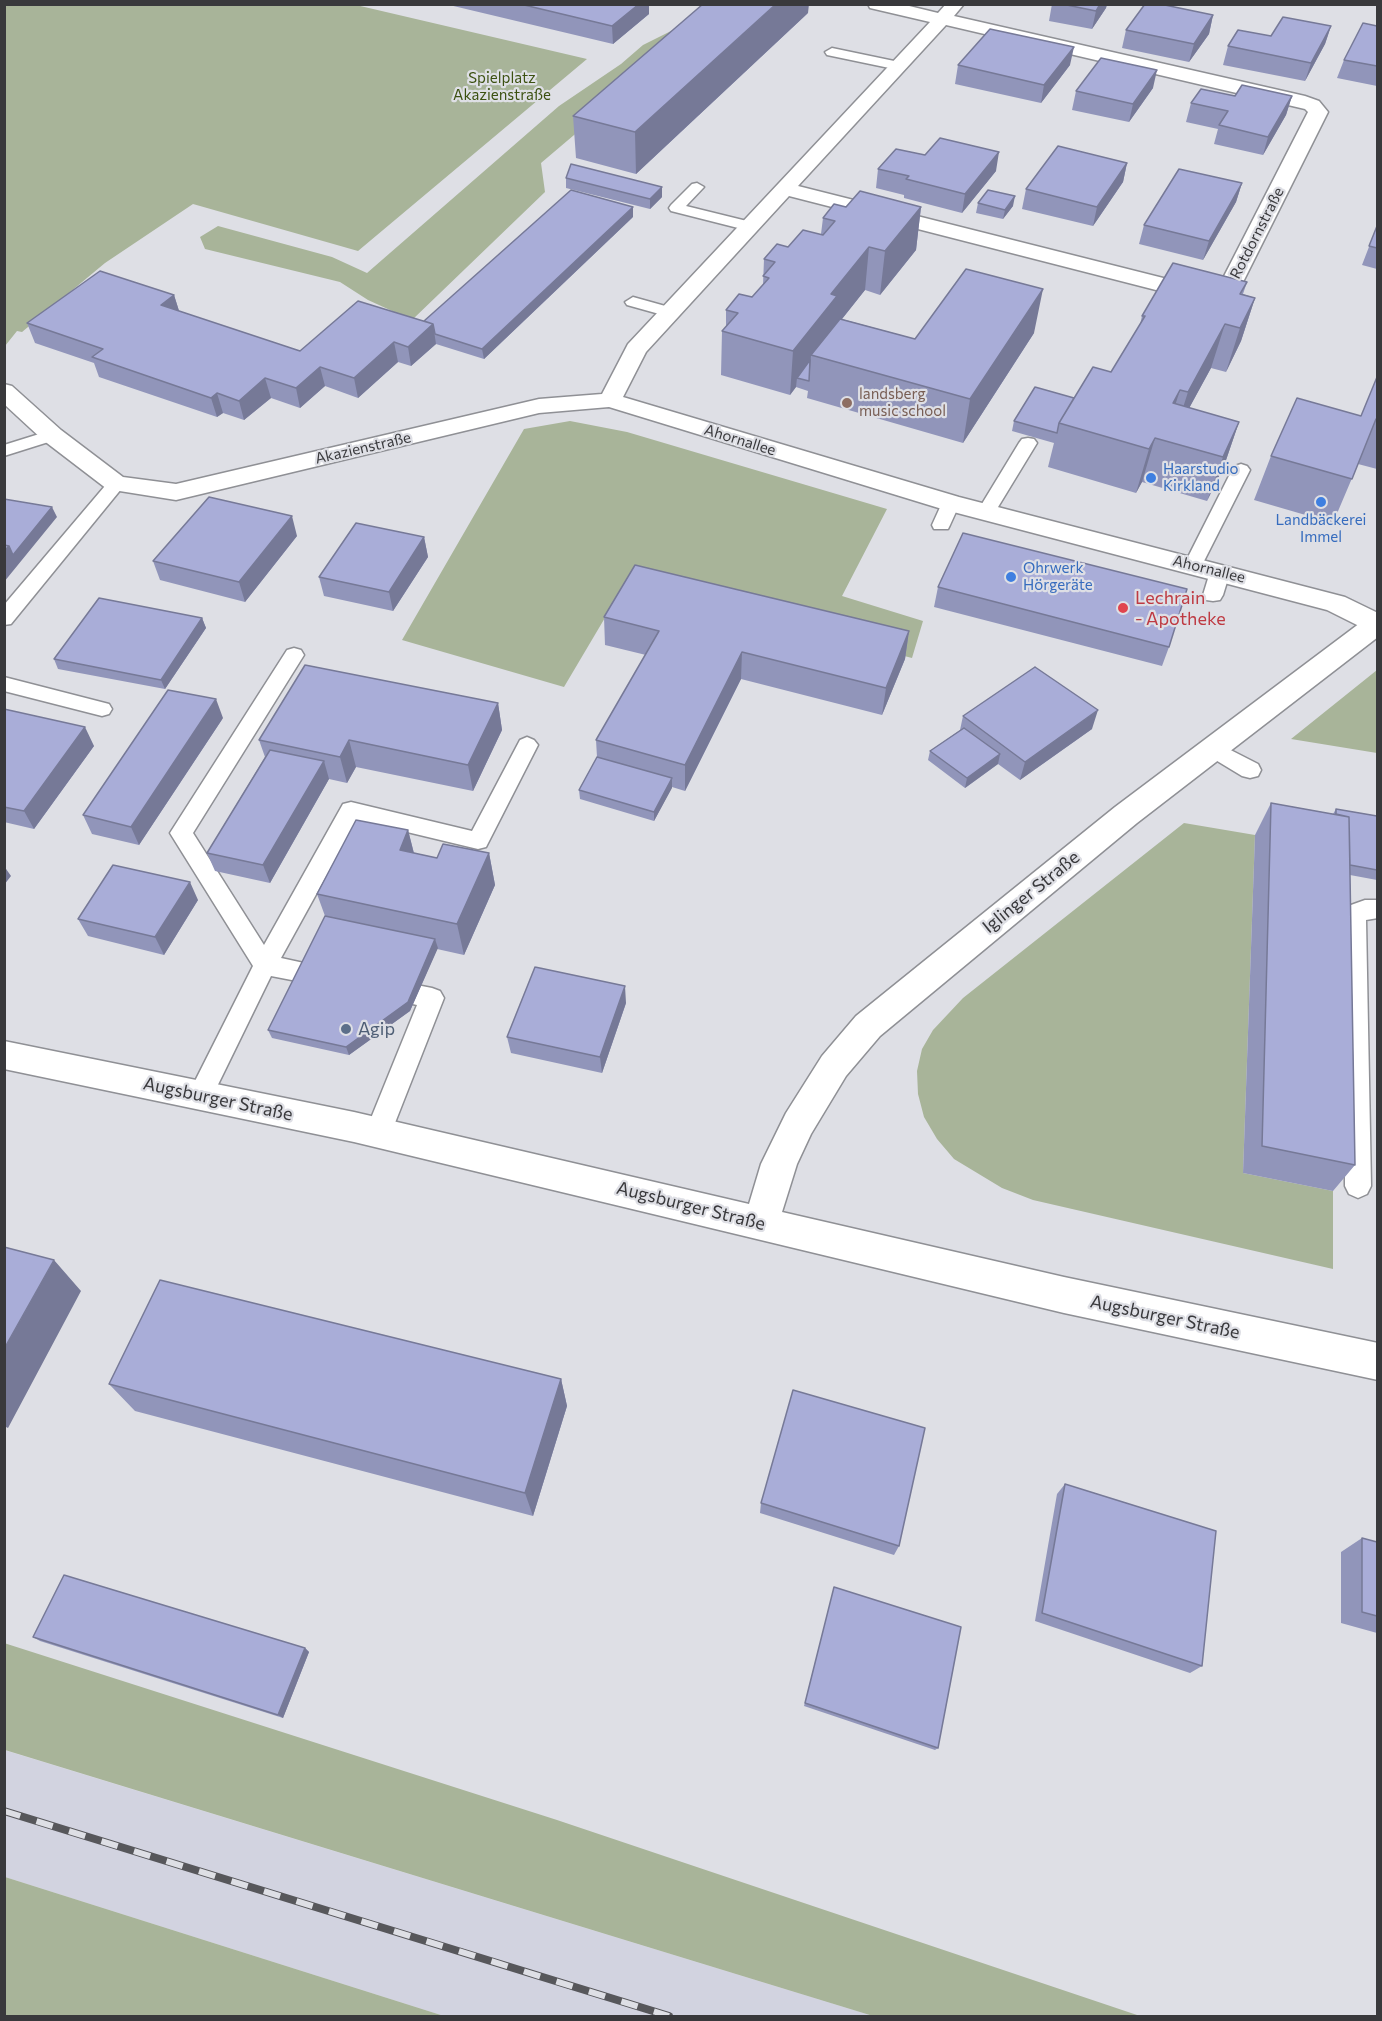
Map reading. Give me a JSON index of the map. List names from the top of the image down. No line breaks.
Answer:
{"streets":{"street":["Rotdornstraße","Ahornallee","Akazienstraße","Iglinger Straße","Augsburger Straße"]},"crossings":[["Ahornallee","Akazienstraße"],["Ahornallee","Iglinger Straße"],["Iglinger Straße","Augsburger Straße"]],"parks":["Spielplatz Akazienstraße"],"places":["landsberg music school","Haarstudio Kirkland","Landbäckerei Immel","Ohrwerk Hörgeräte","Lechrain - Apotheke","Agip"]}
